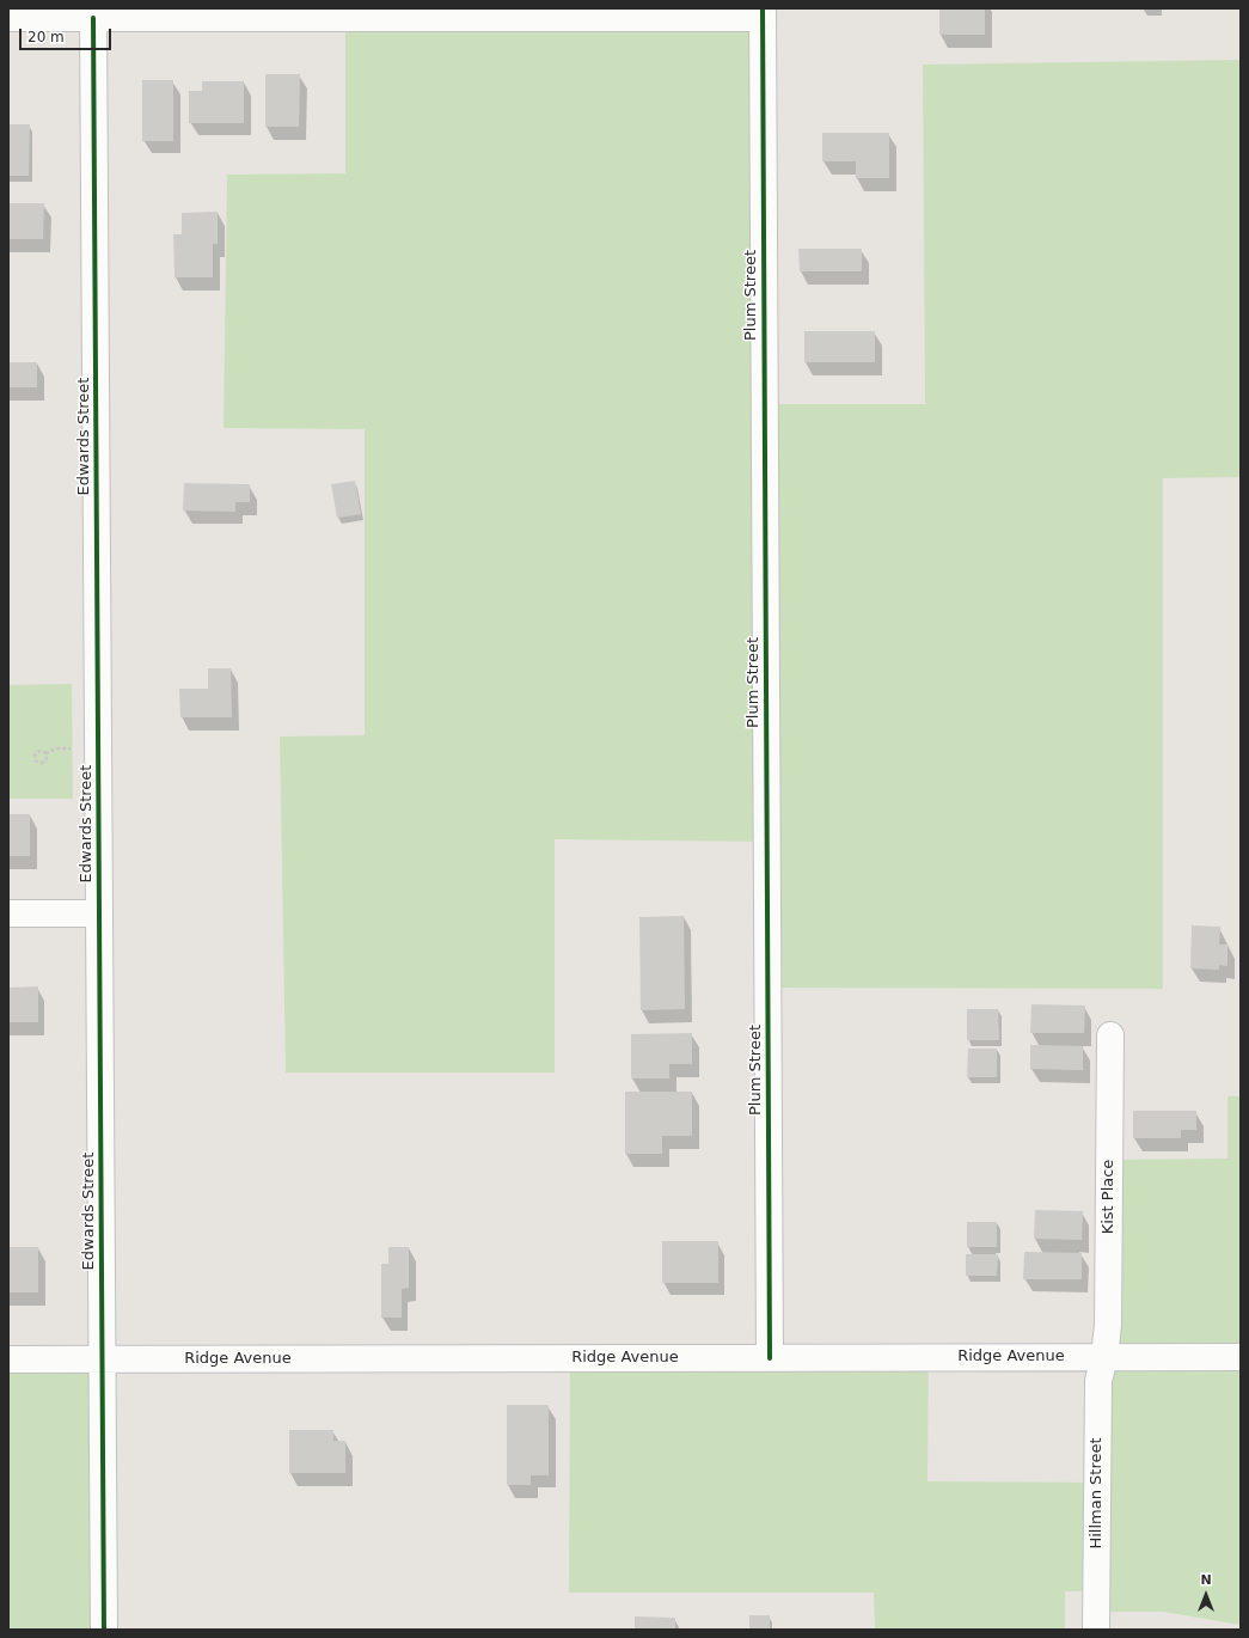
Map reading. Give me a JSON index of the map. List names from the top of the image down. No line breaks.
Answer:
{"streets":{"street":["Plum Street","Edwards Street","Kist Place","Ridge Avenue","Hillman Street"]},"crossings":[["Plum Street","Ridge Avenue"],["Edwards Street","Ridge Avenue"],["Kist Place","Ridge Avenue"],["Kist Place","Hillman Street"],["Ridge Avenue","Hillman Street"]],"scale_bar":"20 m","north":"top"}
